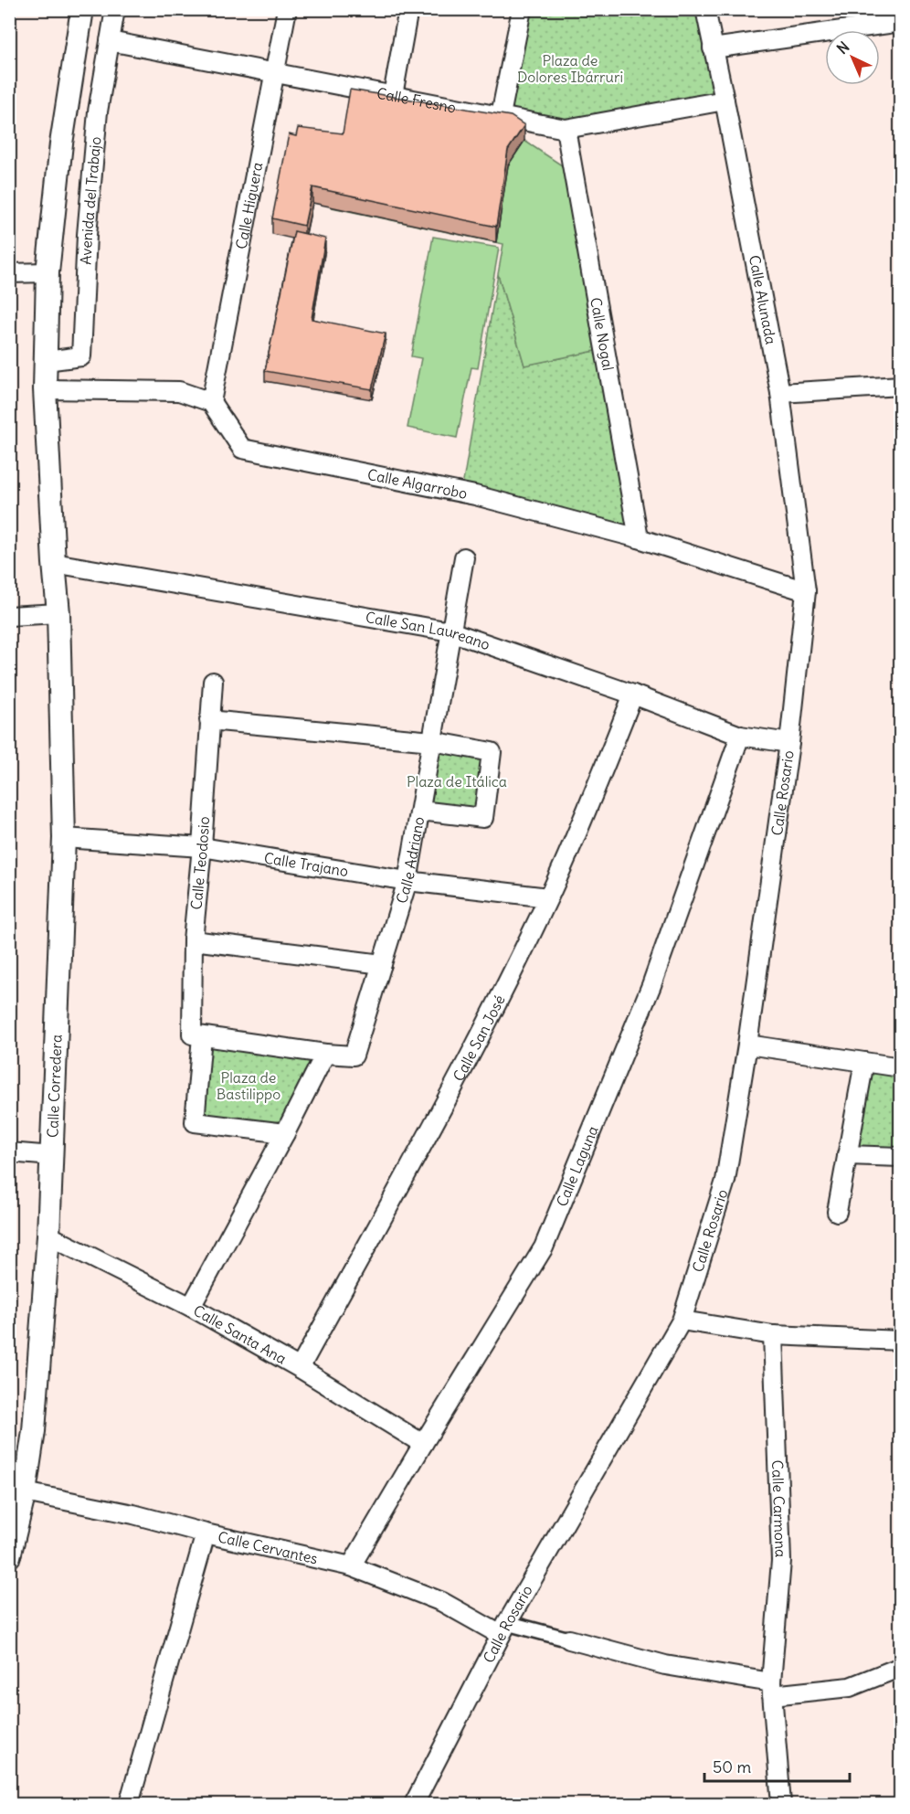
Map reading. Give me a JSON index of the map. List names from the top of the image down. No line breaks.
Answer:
{"streets":{"street":["Calle Fresno","Avenida del Trabajo","Calle Higuera","Calle Alunada","Calle Nogal","Calle Algarrobo","Calle San Laureano","Calle Rosario","Calle Adriano","Calle Teodosio","Calle Trajano","Calle San José","Calle Corredera","Calle Laguna","Calle Santa Ana","Calle Carmona","Calle Cervantes"]},"crossings":[["Calle Fresno","Avenida del Trabajo"],["Calle Fresno","Calle Higuera"],["Calle Fresno","Calle Alunada"],["Calle Fresno","Calle Nogal"],["Calle Higuera","Calle Algarrobo"],["Calle Alunada","Calle Algarrobo"],["Calle Alunada","Calle Rosario"],["Calle Nogal","Calle Algarrobo"],["Calle Algarrobo","Calle Rosario"],["Calle San Laureano","Calle Rosario"],["Calle San Laureano","Calle Adriano"],["Calle San Laureano","Calle San José"],["Calle San Laureano","Calle Laguna"],["Calle Rosario","Calle Cervantes"],["Calle Adriano","Calle Trajano"],["Calle Teodosio","Calle Trajano"],["Calle Trajano","Calle San José"],["Calle Trajano","Calle Corredera"],["Calle San José","Calle Santa Ana"],["Calle Corredera","Calle Santa Ana"],["Calle Corredera","Calle Cervantes"],["Calle Laguna","Calle Santa Ana"],["Calle Laguna","Calle Cervantes"]],"parks":["Plaza de Dolores Ibárruri","Plaza de Itálica","Plaza de Bastilippo"],"scale_bar":"50 m","north":"top left"}
